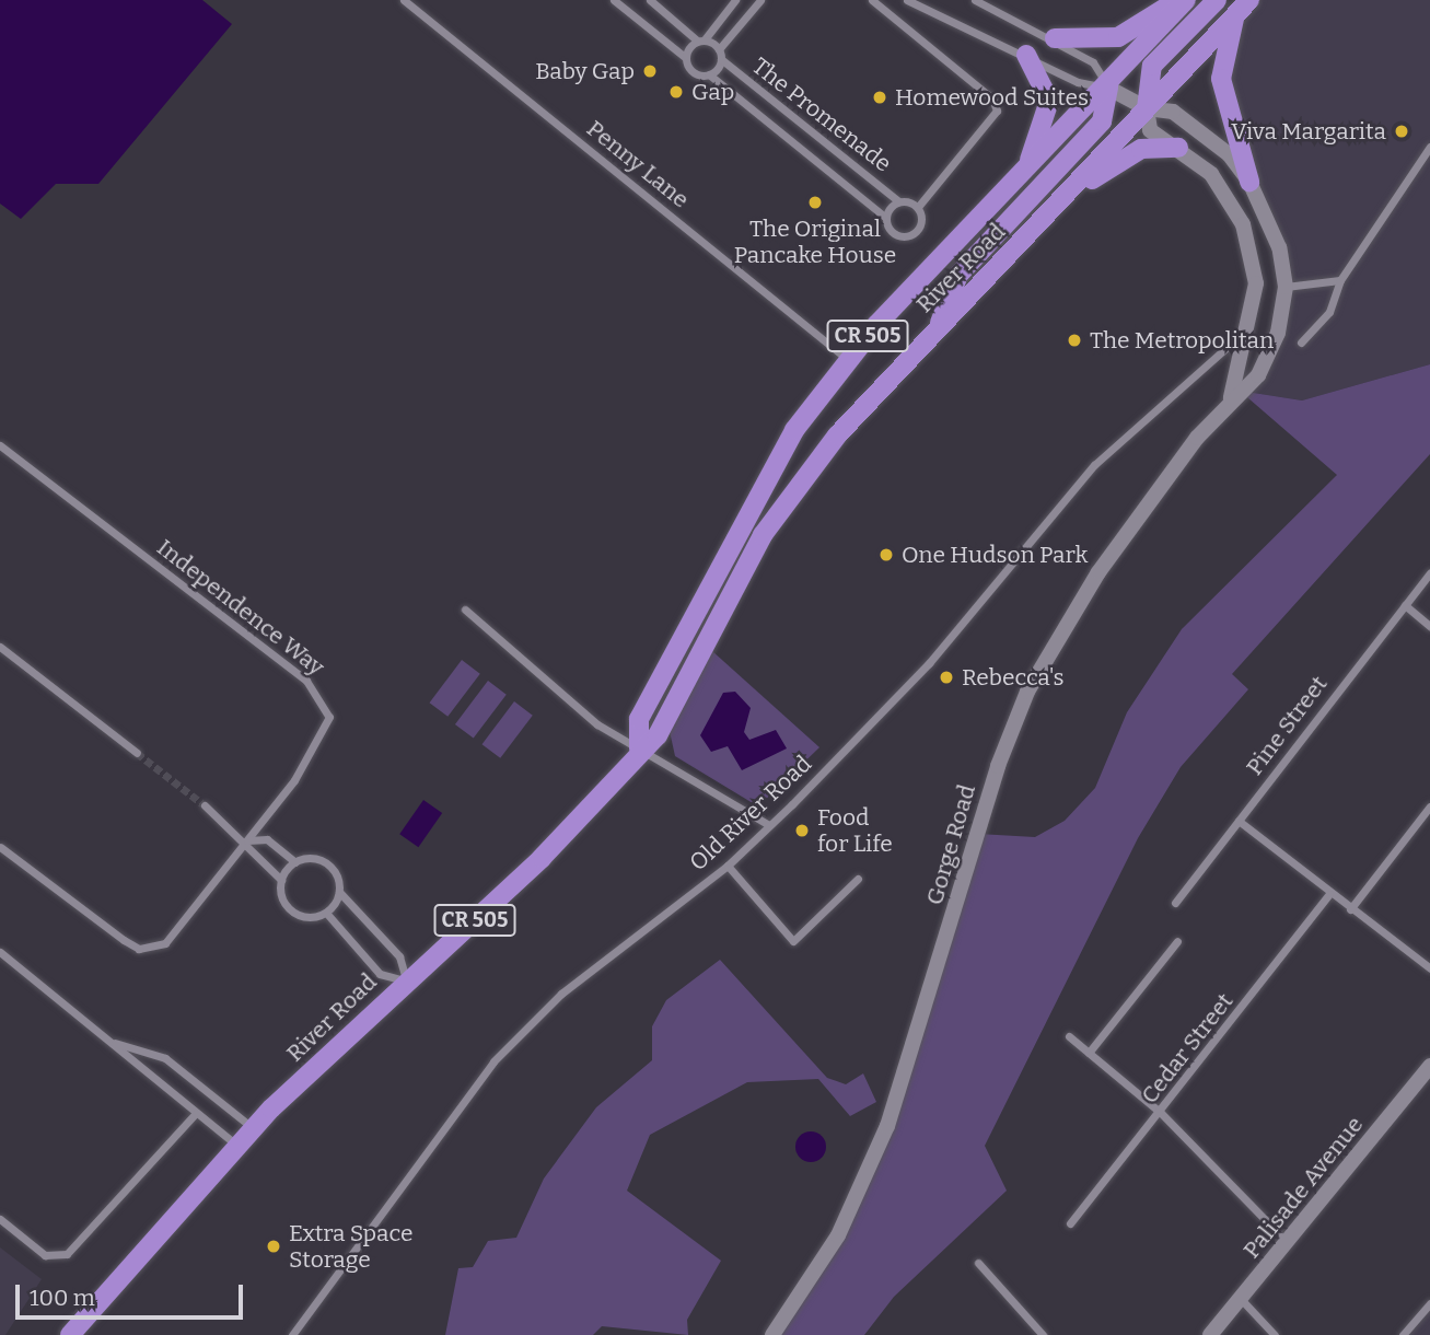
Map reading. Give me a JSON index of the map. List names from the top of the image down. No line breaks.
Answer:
{"streets":{"main road":["River Road","CR 505","Gorge Road","Palisade Avenue"],"street":["The Promenade","Penny Lane","Independence Way","Pine Street","Old River Road","Cedar Street"]},"crossings":[["Penny Lane","River Road"],["River Road","Gorge Road"],["Old River Road","Gorge Road"]],"places":["Baby Gap","Gap","Homewood Suites","Viva Margarita","The Original Pancake House","The Metropolitan","One Hudson Park","Rebecca's","Food for Life","Extra Space Storage"],"scale_bar":"100 m"}
